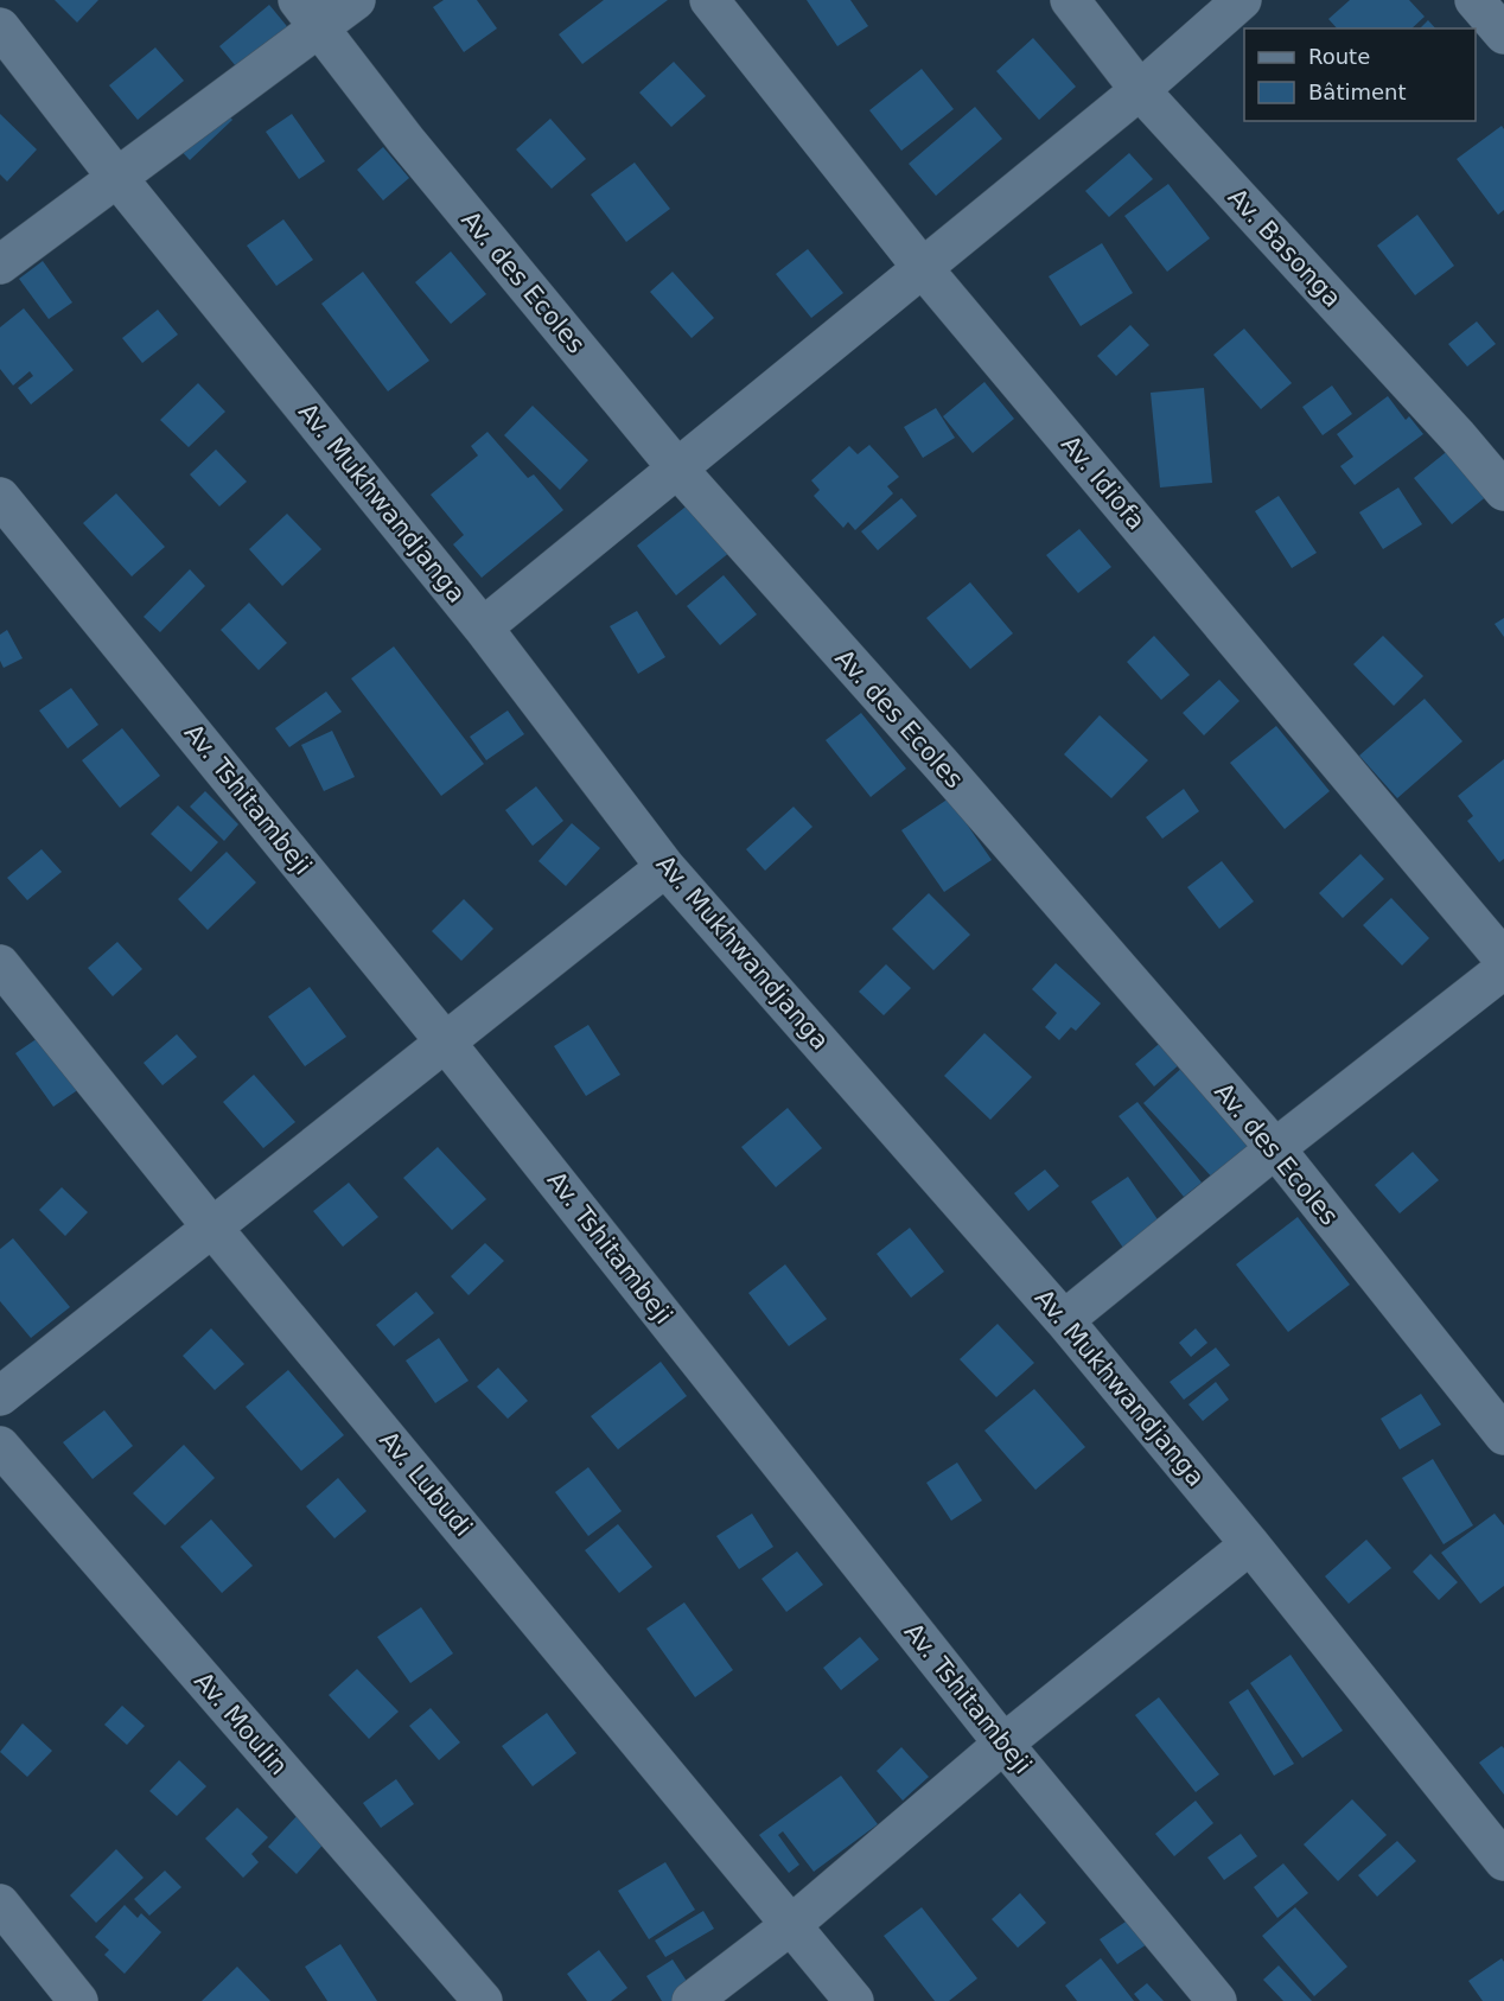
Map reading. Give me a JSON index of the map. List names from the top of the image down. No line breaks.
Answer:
{"streets":{"street":["Av. Basonga","Av. des Ecoles","Av. Idiofa","Av. Mukhwandjanga","Av. Tshitambeji","Av. Lubudi","Av. Moulin"]},"legend":["Route","Bâtiment"]}
